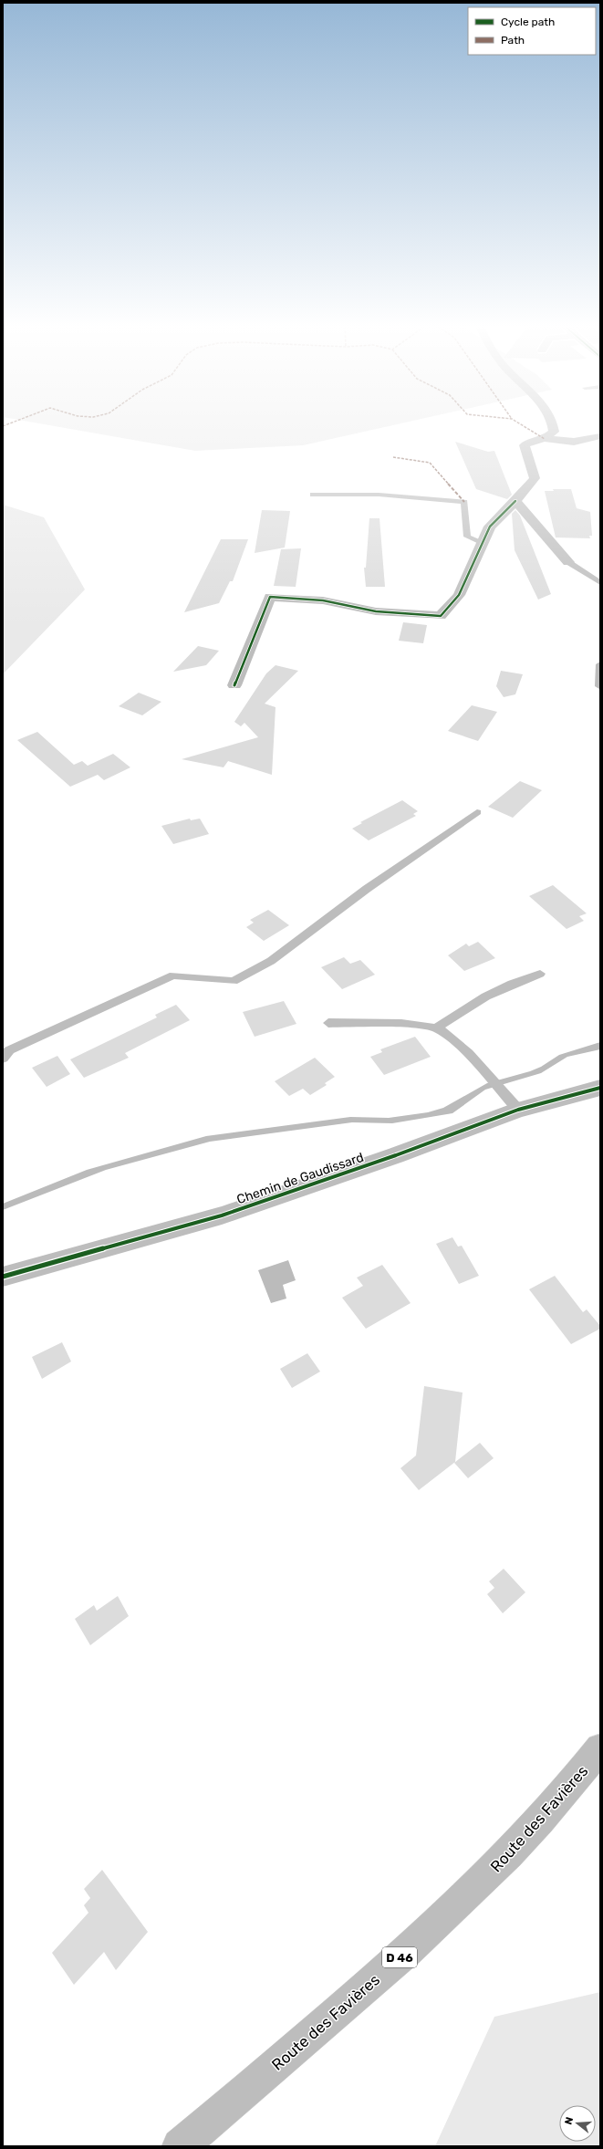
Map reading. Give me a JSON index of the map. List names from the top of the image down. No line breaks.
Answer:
{"streets":{"street":["Chemin de Gaudissard","Route des Favières","D 46"]},"legend":["Cycle path","Path"],"north":"left"}
